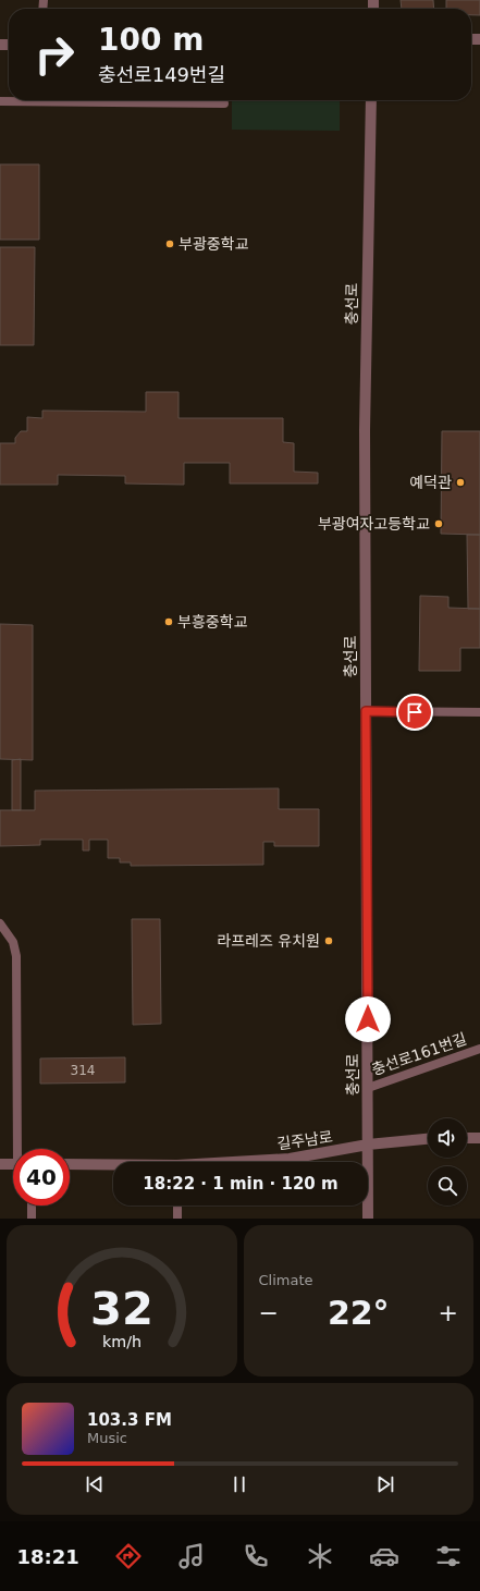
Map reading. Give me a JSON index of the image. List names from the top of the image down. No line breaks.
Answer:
{"streets":{"street":["충선로","길주남로"],"lane":["충선로161번길"]},"crossings":[["충선로","충선로161번길"],["충선로","길주남로"]],"places":["부광중학교","예덕관","부광여자고등학교","부흥중학교","라프레즈 유치원"],"house_numbers":["314"],"page":{"turn":["100 m","충선로149번길"],"limit":"40","trip":"18:22 · 1 min · 120 m","tile":"Climate","heat":["−","22°","+"],"song":["103.3 FM","Music"],"tabs":"18:21","gauge":["32","km/h"]}}
